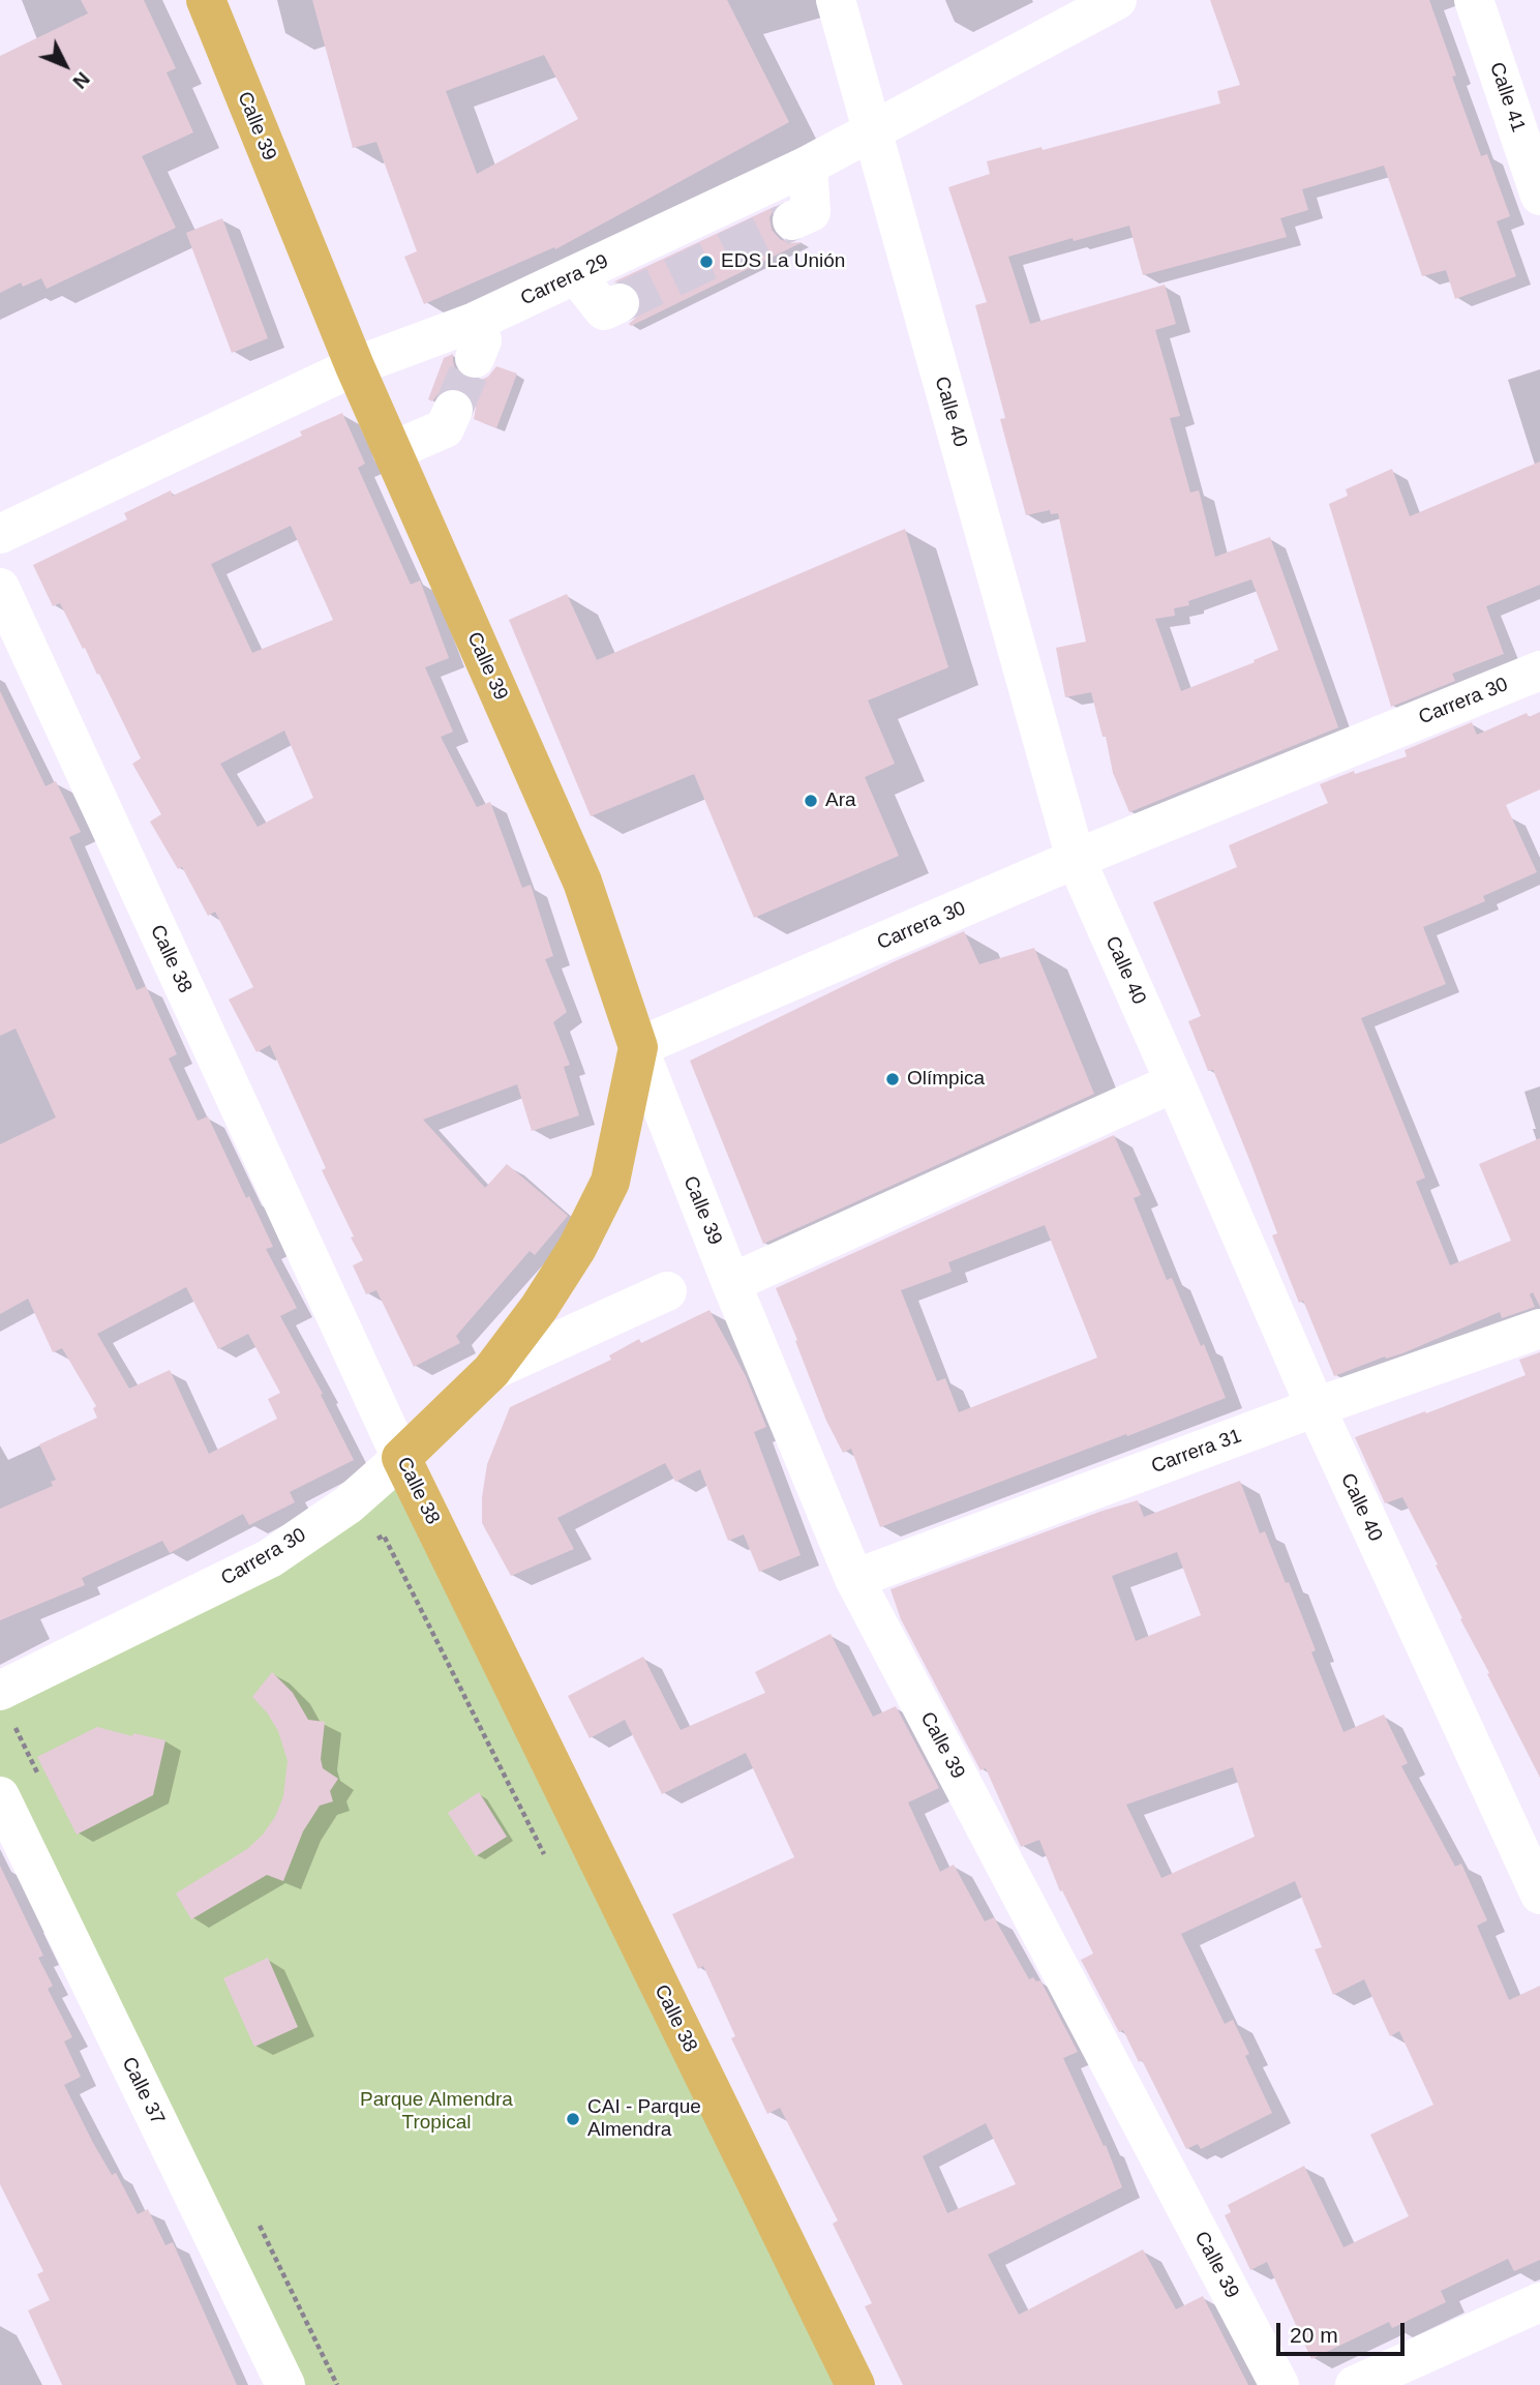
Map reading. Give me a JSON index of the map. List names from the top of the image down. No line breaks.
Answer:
{"streets":{"main road":["Calle 39","Carrera 30","Calle 38"],"street":["Calle 41","Carrera 29","Calle 40","Carrera 31","Calle 37"]},"crossings":[["Calle 39","Carrera 29"],["Calle 39","Carrera 30"],["Calle 39","Carrera 31"],["Carrera 29","Calle 40"],["Calle 40","Carrera 30"],["Calle 40","Carrera 31"],["Carrera 30","Calle 38"]],"parks":["Parque Almendra Tropical"],"places":["EDS La Unión","Ara","Olímpica","CAI - Parque Almendra"],"scale_bar":"20 m","north":"bottom right"}
